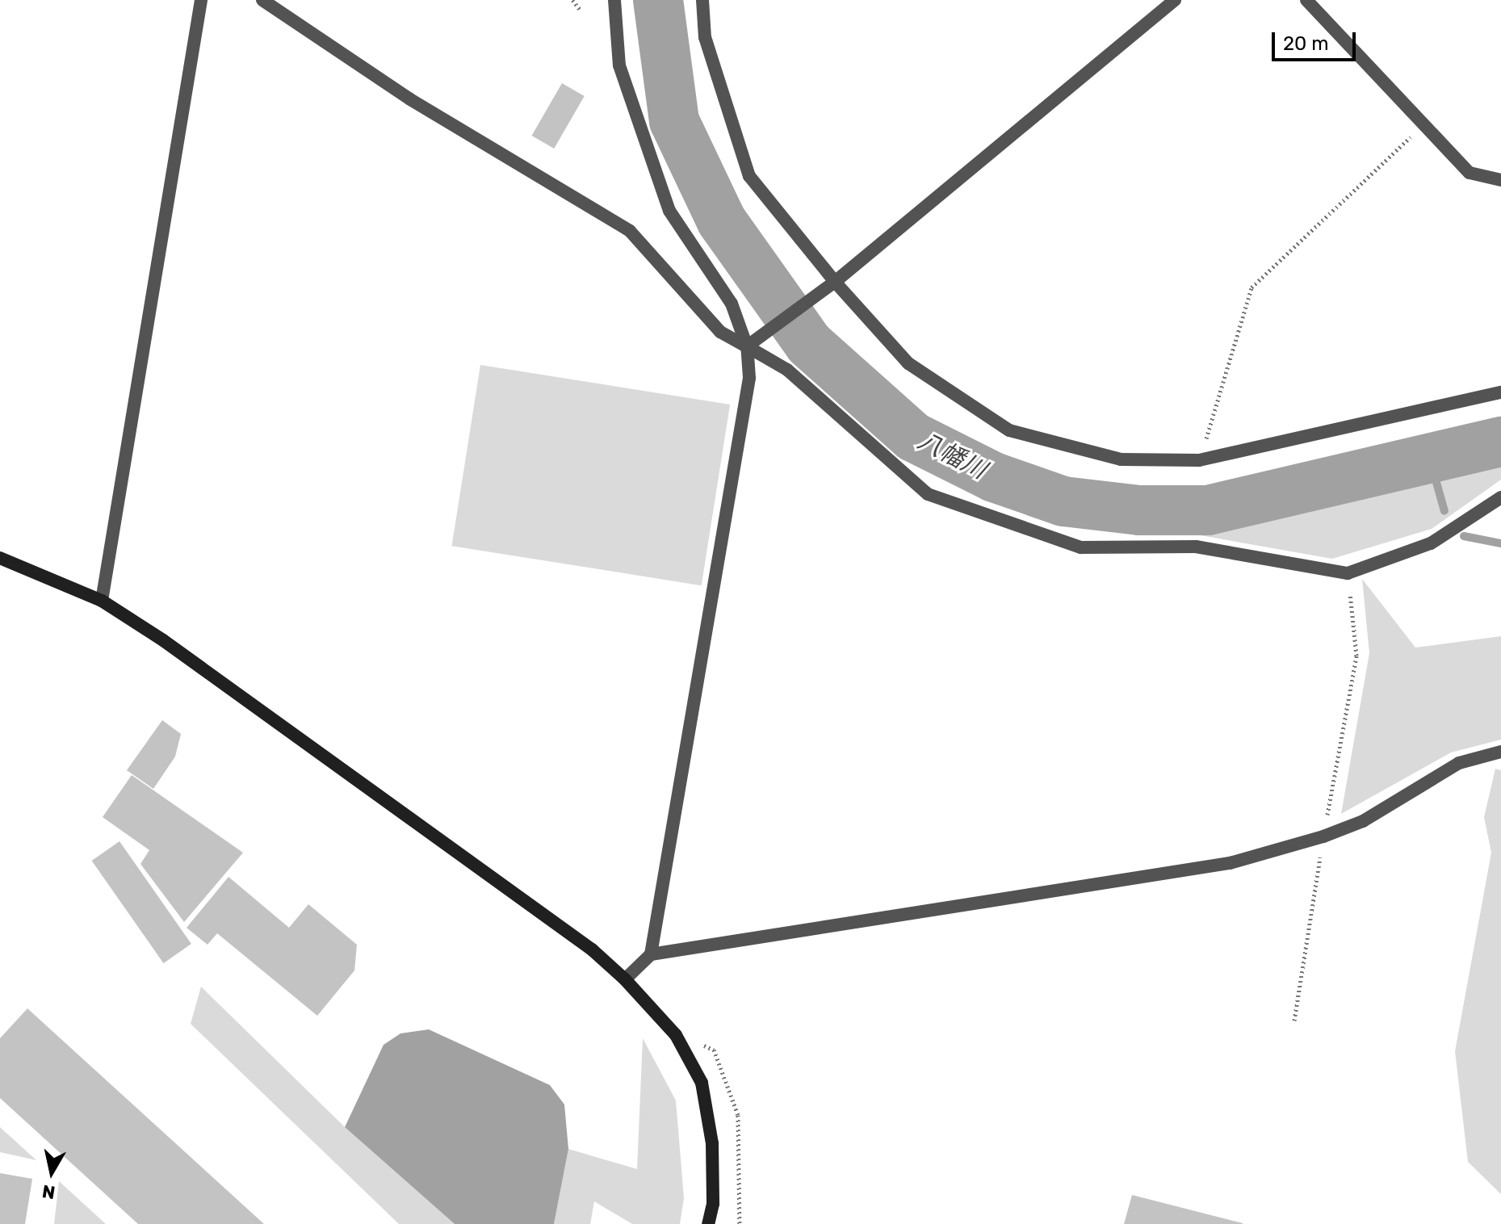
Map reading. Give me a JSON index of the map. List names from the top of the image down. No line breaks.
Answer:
{"water":["八幡川"],"scale_bar":"20 m","north":"bottom"}
